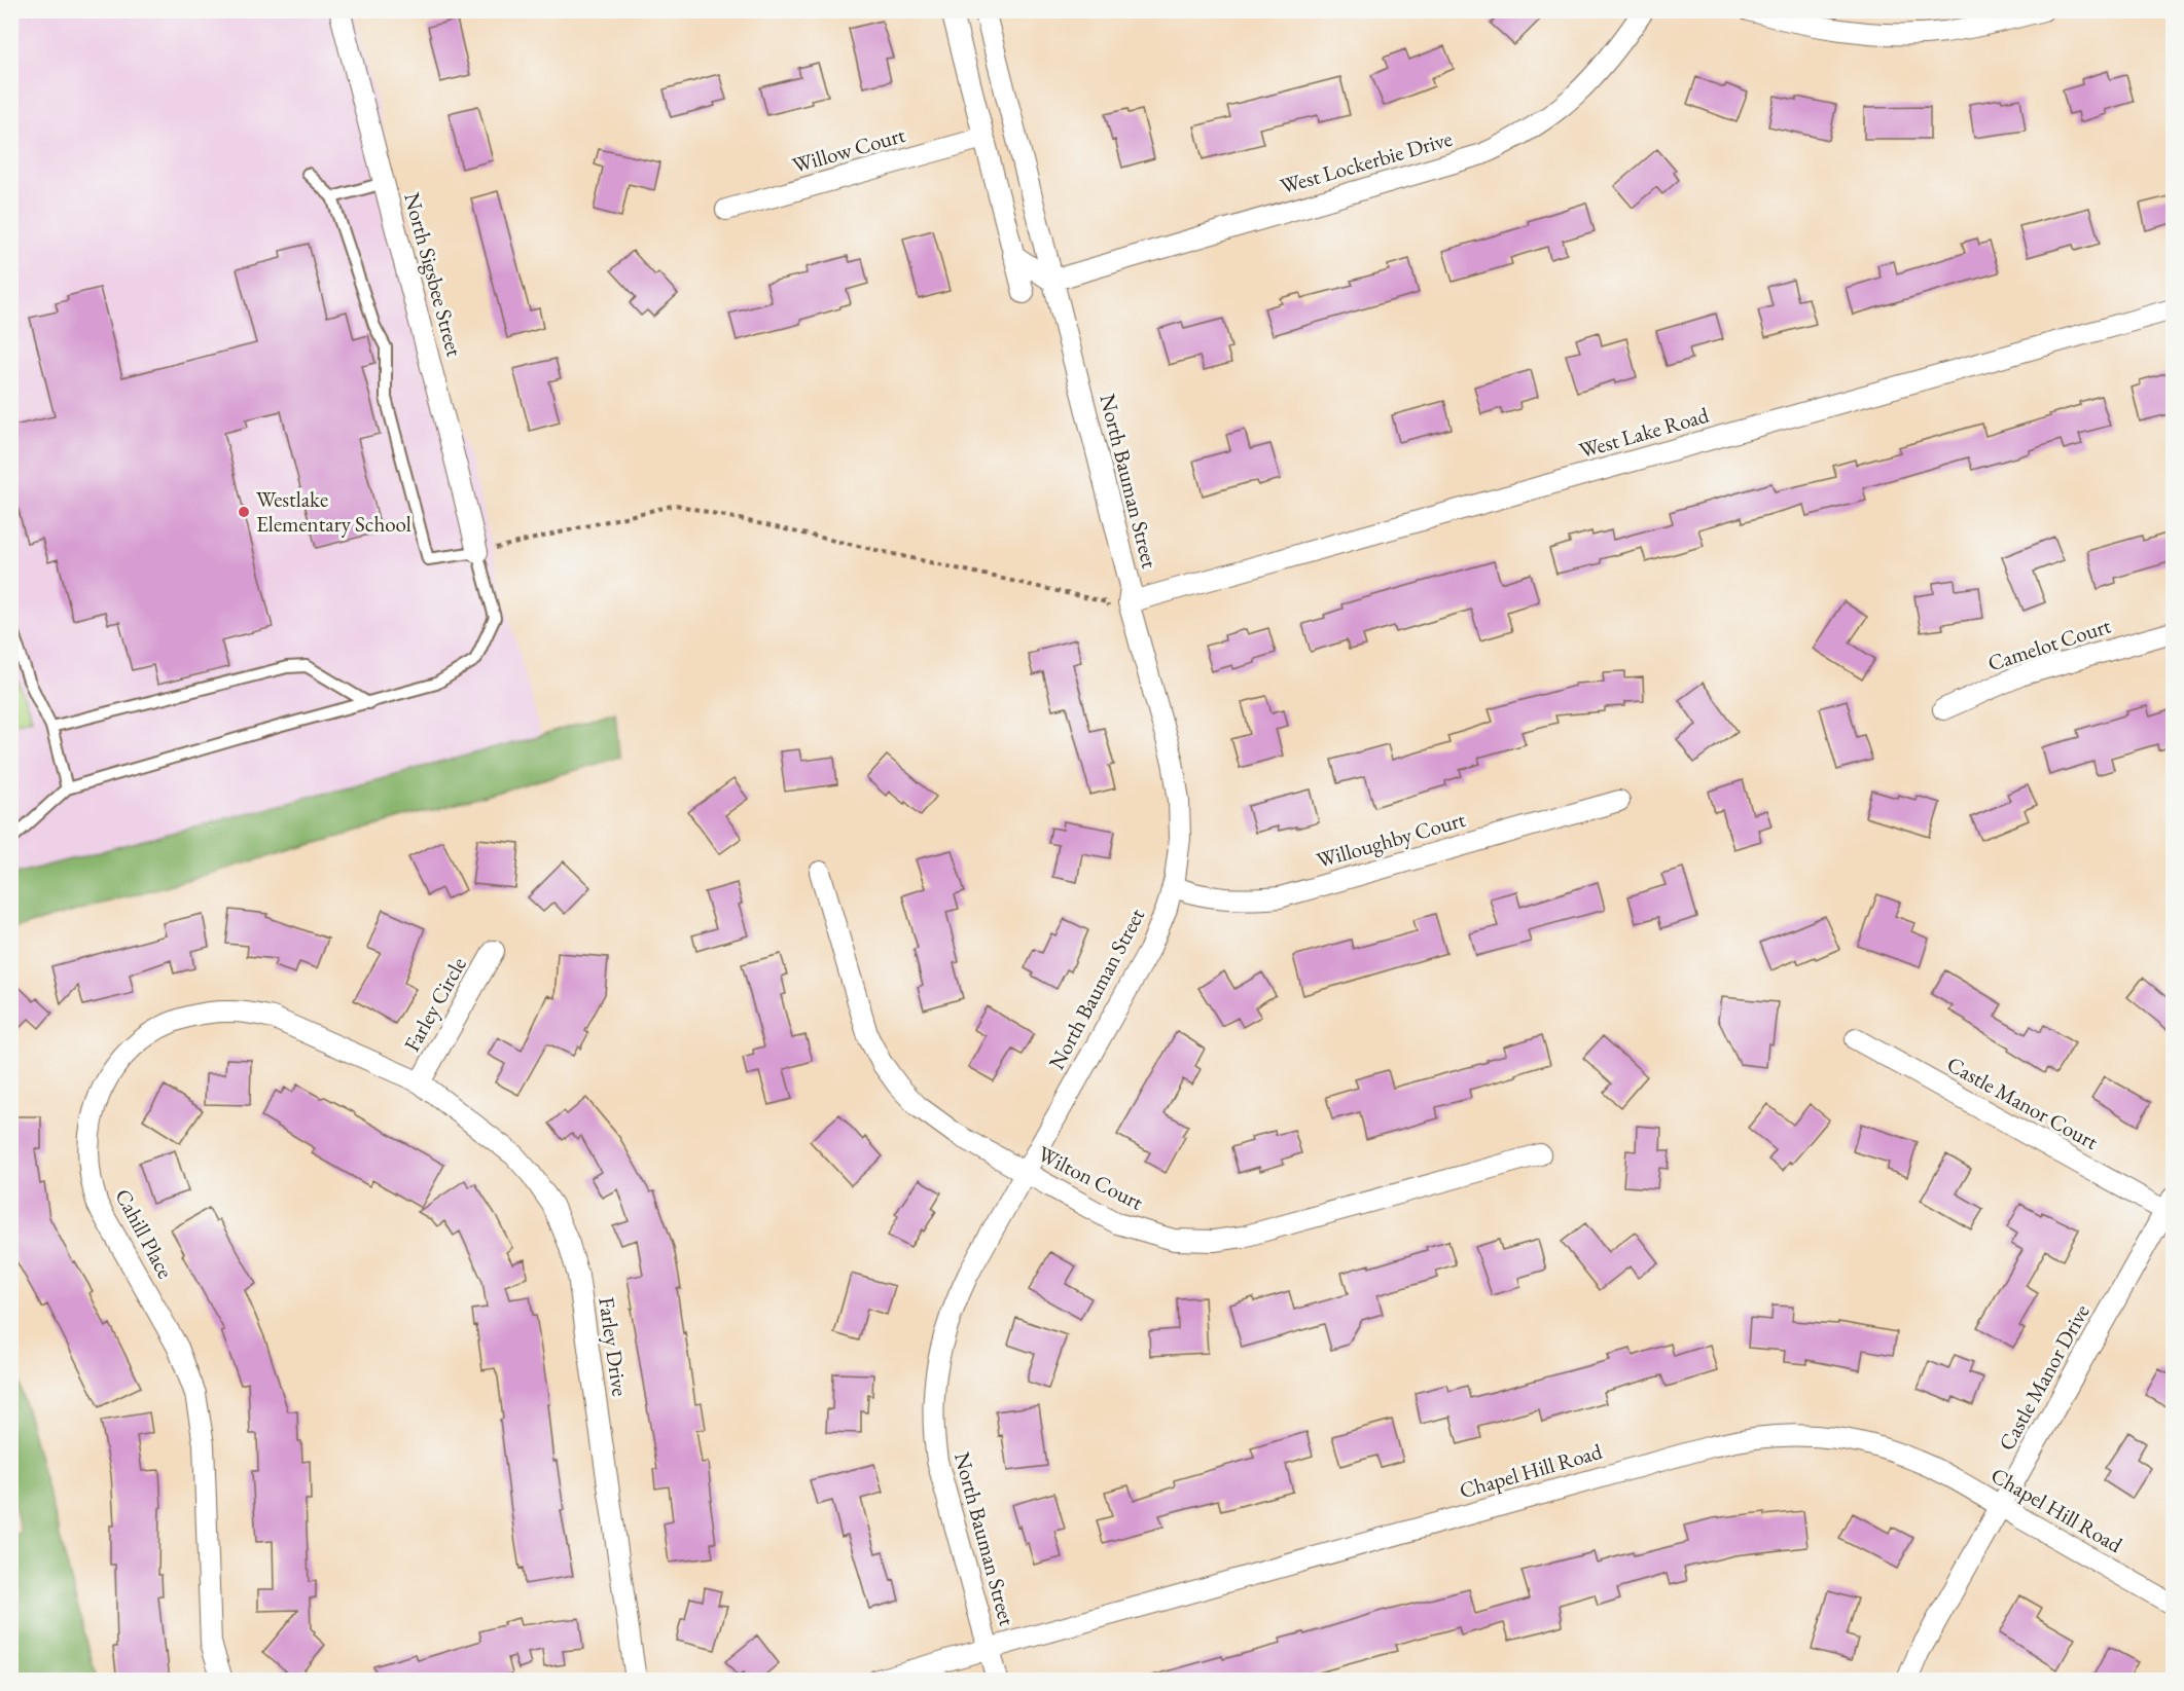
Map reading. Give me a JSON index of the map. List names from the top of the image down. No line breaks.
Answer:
{"streets":{"street":["Willow Court","West Lockerbie Drive","North Sigsbee Street","West Lake Road","North Bauman Street","Camelot Court","Willoughby Court","Farley Circle","Castle Manor Court","Wilton Court","Cahill Place","Farley Drive","Castle Manor Drive","Chapel Hill Road"]},"crossings":[["West Lockerbie Drive","North Bauman Street"],["West Lake Road","North Bauman Street"],["North Bauman Street","Willoughby Court"],["North Bauman Street","Wilton Court"],["North Bauman Street","Chapel Hill Road"],["Farley Circle","Cahill Place"],["Farley Circle","Farley Drive"],["Castle Manor Court","Castle Manor Drive"],["Cahill Place","Farley Drive"],["Castle Manor Drive","Chapel Hill Road"]],"places":["Westlake Elementary School"]}
